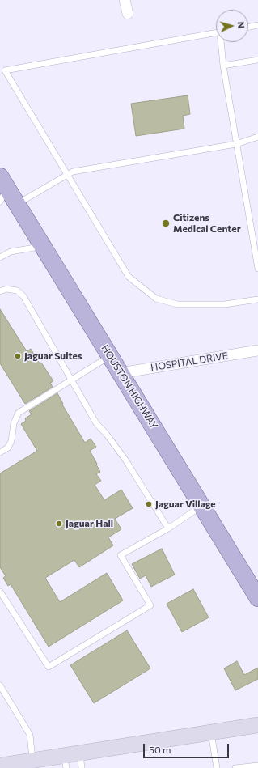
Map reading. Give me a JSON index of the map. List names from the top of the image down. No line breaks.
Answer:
{"streets":{"main road":["HOUSTON HIGHWAY"],"street":["HOSPITAL DRIVE"]},"crossings":[["HOSPITAL DRIVE","HOUSTON HIGHWAY"]],"places":["Citizens Medical Center","Jaguar Suites","Jaguar Village","Jaguar Hall"],"scale_bar":"50 m","north":"right"}
